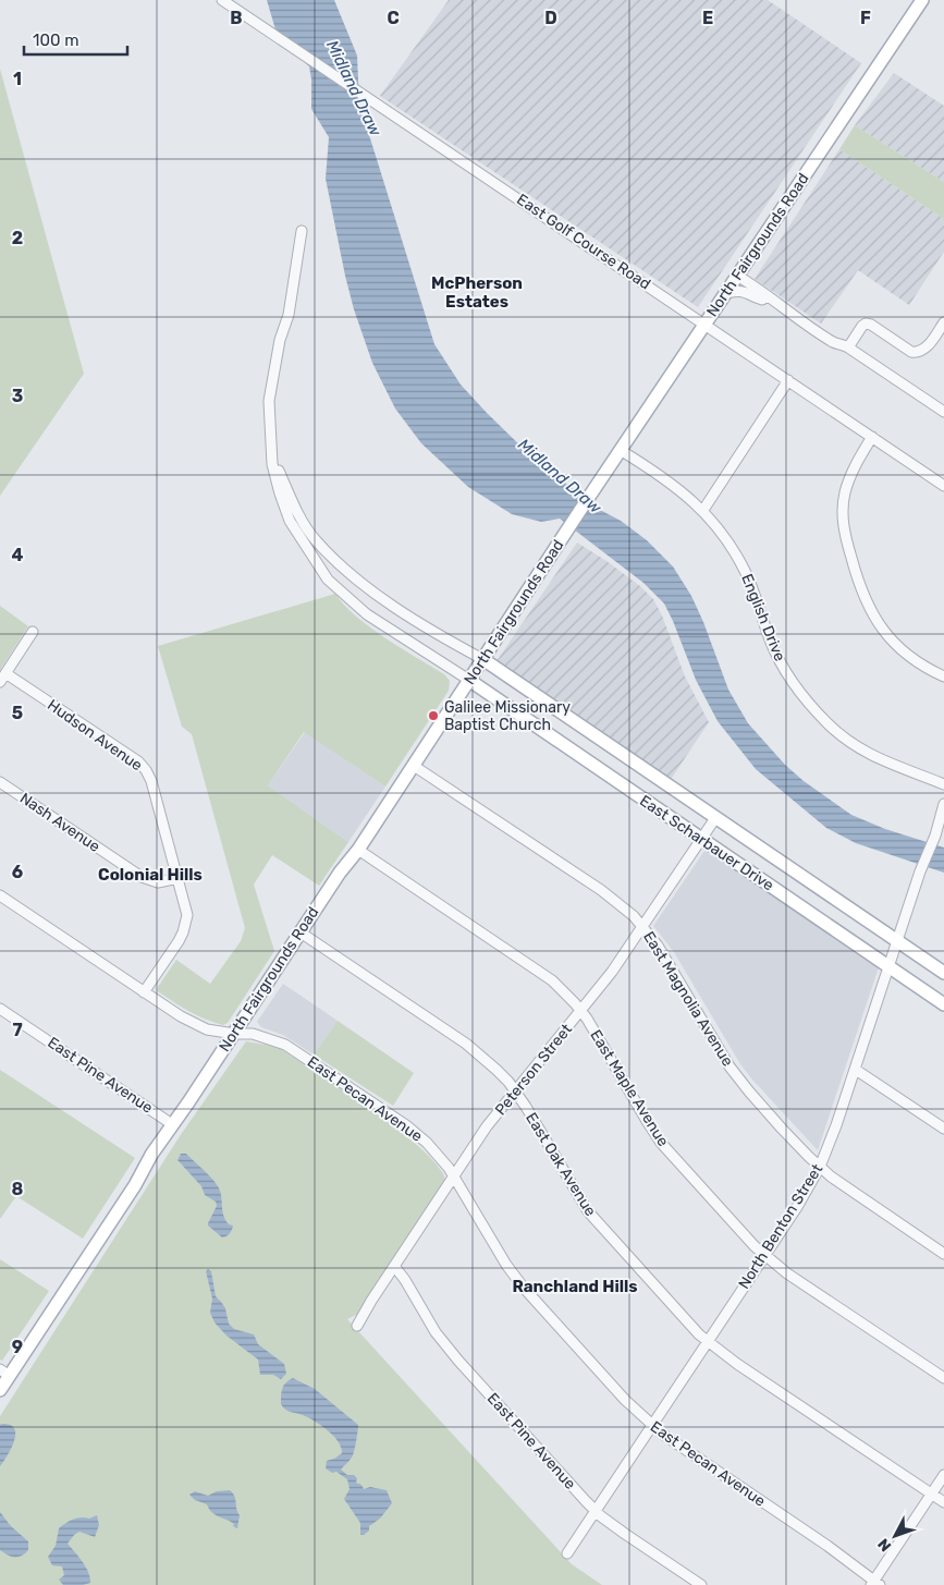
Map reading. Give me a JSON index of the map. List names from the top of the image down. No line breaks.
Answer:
{"streets":{"main road":["North Fairgrounds Road","East Scharbauer Drive"],"street":["East Golf Course Road","English Drive","Hudson Avenue","Nash Avenue","East Magnolia Avenue","Peterson Street","East Pine Avenue","East Maple Avenue","East Pecan Avenue","East Oak Avenue","North Benton Street"]},"crossings":[["East Golf Course Road","North Fairgrounds Road"],["North Fairgrounds Road","English Drive"],["North Fairgrounds Road","East Scharbauer Drive"],["North Fairgrounds Road","East Magnolia Avenue"],["North Fairgrounds Road","East Pine Avenue"],["North Fairgrounds Road","East Maple Avenue"],["North Fairgrounds Road","East Pecan Avenue"],["North Fairgrounds Road","East Oak Avenue"],["Hudson Avenue","Nash Avenue"],["Hudson Avenue","East Pecan Avenue"],["East Scharbauer Drive","Peterson Street"],["East Scharbauer Drive","North Benton Street"],["East Magnolia Avenue","Peterson Street"],["East Magnolia Avenue","North Benton Street"],["Peterson Street","East Pine Avenue"],["Peterson Street","East Maple Avenue"],["Peterson Street","East Pecan Avenue"],["Peterson Street","East Oak Avenue"],["East Pine Avenue","North Benton Street"],["East Maple Avenue","North Benton Street"],["East Pecan Avenue","North Benton Street"],["East Oak Avenue","North Benton Street"]],"districts":["McPherson Estates","Colonial Hills","Ranchland Hills"],"water":["Midland Draw"],"places":["Galilee Missionary Baptist Church"],"scale_bar":"100 m","north":"bottom left","grid":{"columns":["B","C","D","E","F"],"rows":["1","2","3","4","5","6","7","8","9"]}}
